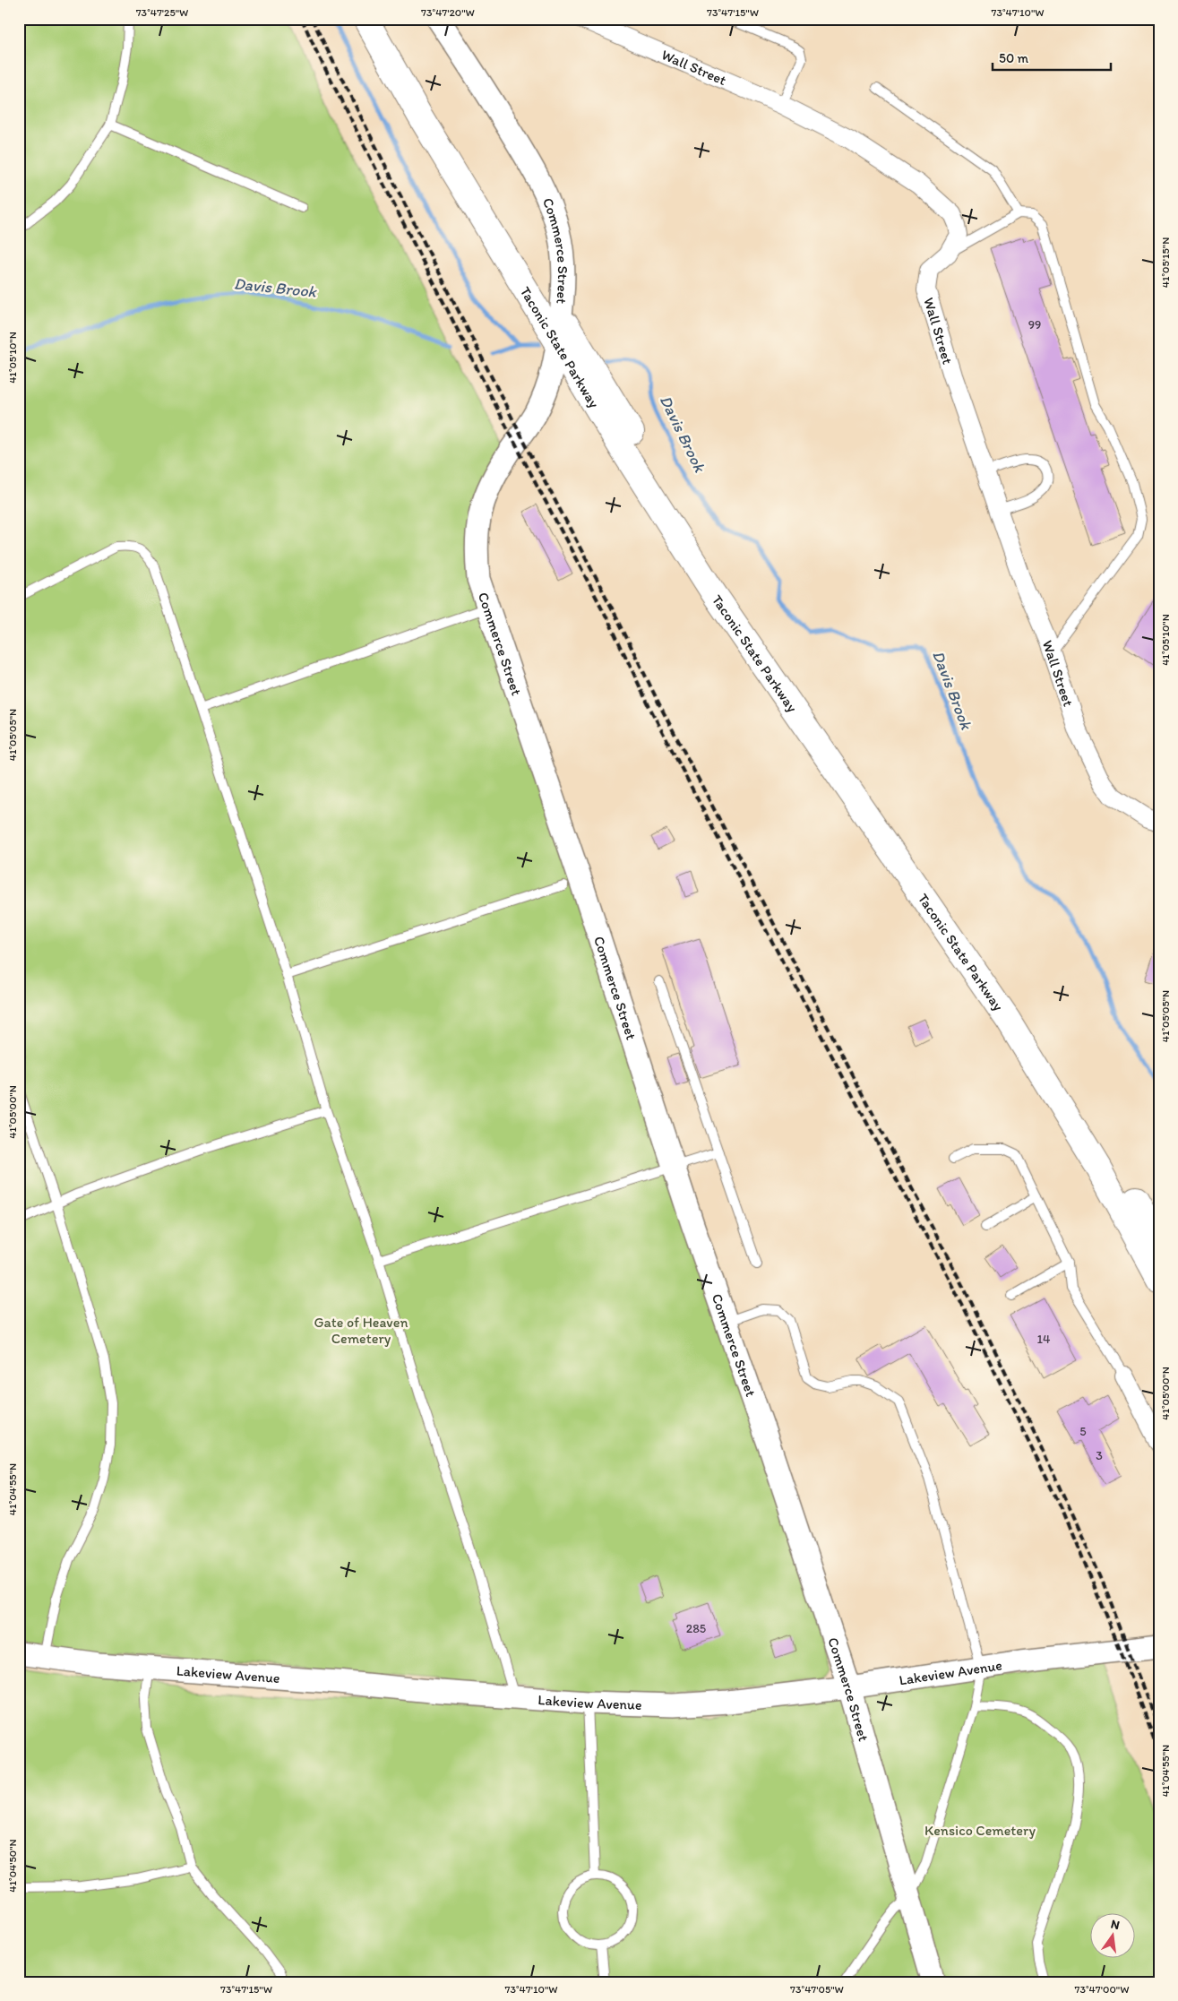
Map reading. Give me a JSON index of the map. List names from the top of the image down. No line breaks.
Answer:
{"streets":{"highway":["Taconic State Parkway"],"street":["Wall Street","Commerce Street","Lakeview Avenue"]},"crossings":[["Commerce Street","Taconic State Parkway"],["Commerce Street","Lakeview Avenue"]],"water":["Davis Brook"],"parks":["Gate of Heaven Cemetery","Kensico Cemetery"],"house_numbers":["99","14","5","3","285"],"scale_bar":"50 m","north":"top","coordinates":["73°47'25\"W","73°47'20\"W","73°47'15\"W","73°47'10\"W","41°05'15\"N","41°05'10\"N","41°05'05\"N","41°05'00\"N","41°04'55\"N","41°04'50\"N","73°47'05\"W","73°47'00\"W"]}
